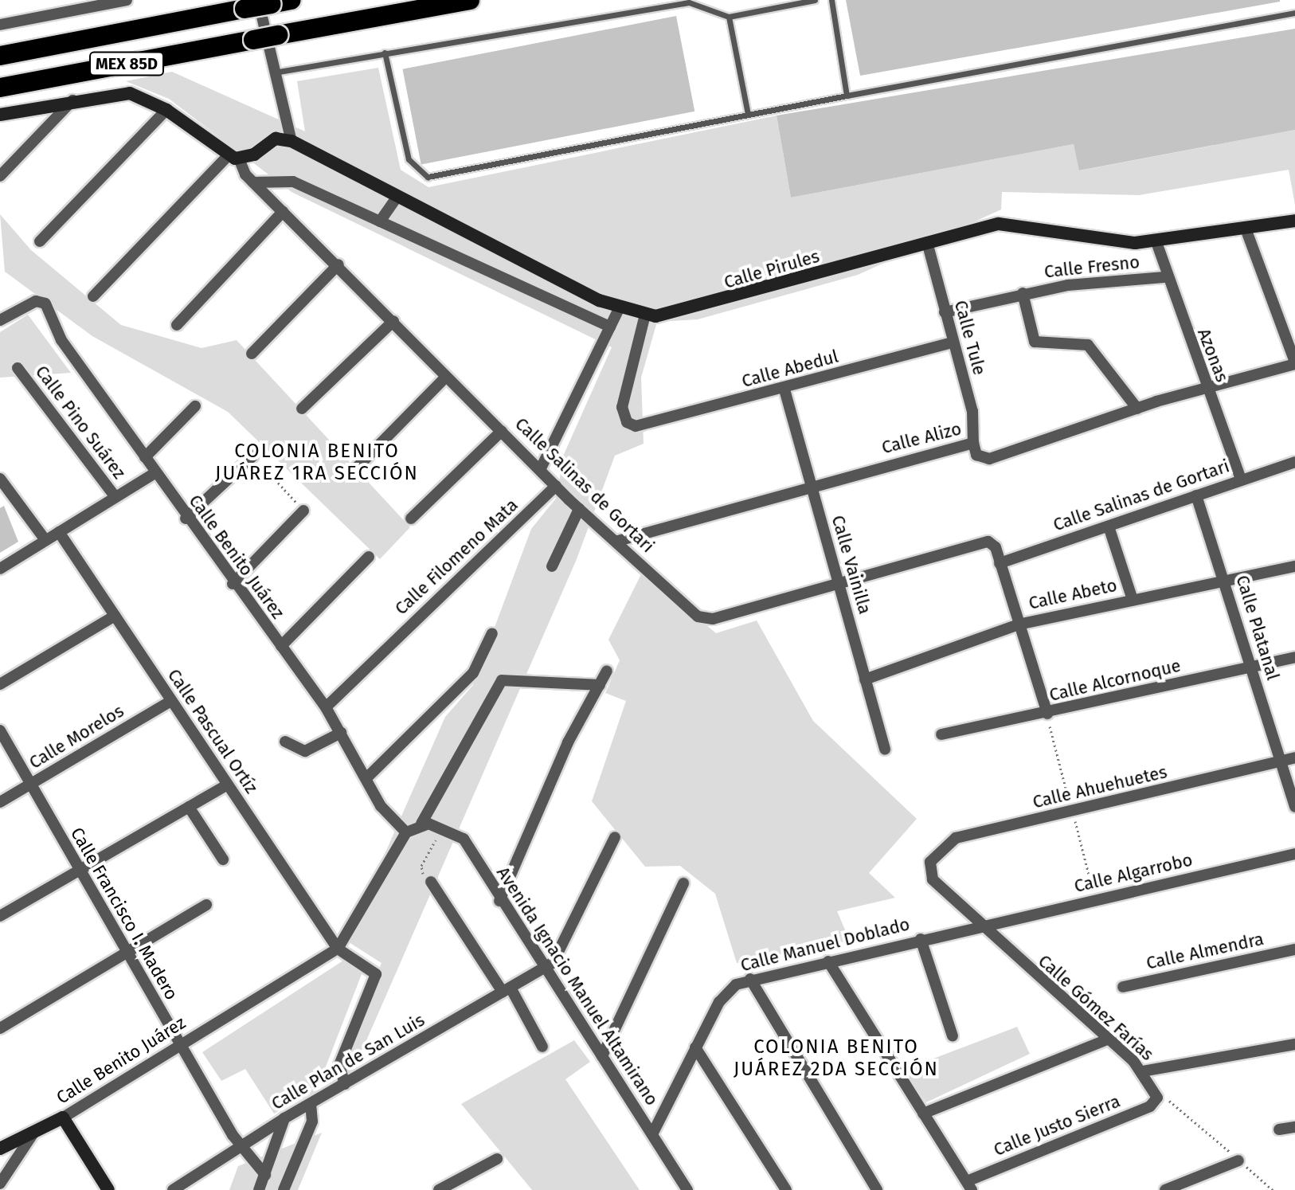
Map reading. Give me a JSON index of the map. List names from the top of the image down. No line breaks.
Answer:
{"streets":{"highway":["MEX 85D"],"street":["Calle Fresno","Calle Pirules","Calle Tule","Azonas","Calle Abedul","Calle Pino Suárez","Calle Alizo","Calle Salinas de Gortari","Calle Benito Juárez","Calle Filomeno Mata","Calle Vainilla","Calle Abeto","Calle Platanal","Calle Alcornoque","Calle Pascual Ortíz","Calle Morelos","Calle Ahuehuetes","Calle Algarrobo","Calle Francisco I. Madero","Calle Manuel Doblado","Calle Almendra","Avenida Ignacio Manuel Altamirano","Calle Gómez Farías","Calle Plan de San Luis","Calle Justo Sierra"]},"crossings":[["Calle Fresno","Calle Tule"],["Calle Fresno","Azonas"],["Calle Fresno","Calle Alizo"],["Calle Pirules","Calle Tule"],["Calle Pirules","Azonas"],["Calle Pirules","Calle Abedul"],["Calle Tule","Calle Abedul"],["Calle Tule","Calle Alizo"],["Azonas","Calle Alizo"],["Azonas","Calle Salinas de Gortari"],["Calle Abedul","Calle Vainilla"],["Calle Pino Suárez","Calle Benito Juárez"],["Calle Pino Suárez","Calle Pascual Ortíz"],["Calle Alizo","Calle Salinas de Gortari"],["Calle Alizo","Calle Vainilla"],["Calle Salinas de Gortari","Calle Filomeno Mata"],["Calle Salinas de Gortari","Calle Vainilla"],["Calle Salinas de Gortari","Calle Platanal"],["Calle Benito Juárez","Calle Filomeno Mata"],["Calle Benito Juárez","Calle Pascual Ortíz"],["Calle Benito Juárez","Calle Francisco I. Madero"],["Calle Benito Juárez","Avenida Ignacio Manuel Altamirano"],["Calle Vainilla","Calle Abeto"],["Calle Abeto","Calle Platanal"],["Calle Platanal","Calle Alcornoque"],["Calle Platanal","Calle Ahuehuetes"],["Calle Pascual Ortíz","Calle Morelos"],["Calle Morelos","Calle Francisco I. Madero"],["Calle Ahuehuetes","Calle Gómez Farías"],["Calle Algarrobo","Calle Manuel Doblado"],["Calle Algarrobo","Calle Gómez Farías"],["Calle Francisco I. Madero","Calle Plan de San Luis"],["Calle Manuel Doblado","Avenida Ignacio Manuel Altamirano"],["Calle Manuel Doblado","Calle Gómez Farías"],["Avenida Ignacio Manuel Altamirano","Calle Plan de San Luis"],["Calle Gómez Farías","Calle Justo Sierra"]],"districts":["COLONIA BENITO JUÁREZ 1RA SECCIÓN","COLONIA BENITO JUÁREZ 2DA SECCIÓN"]}
